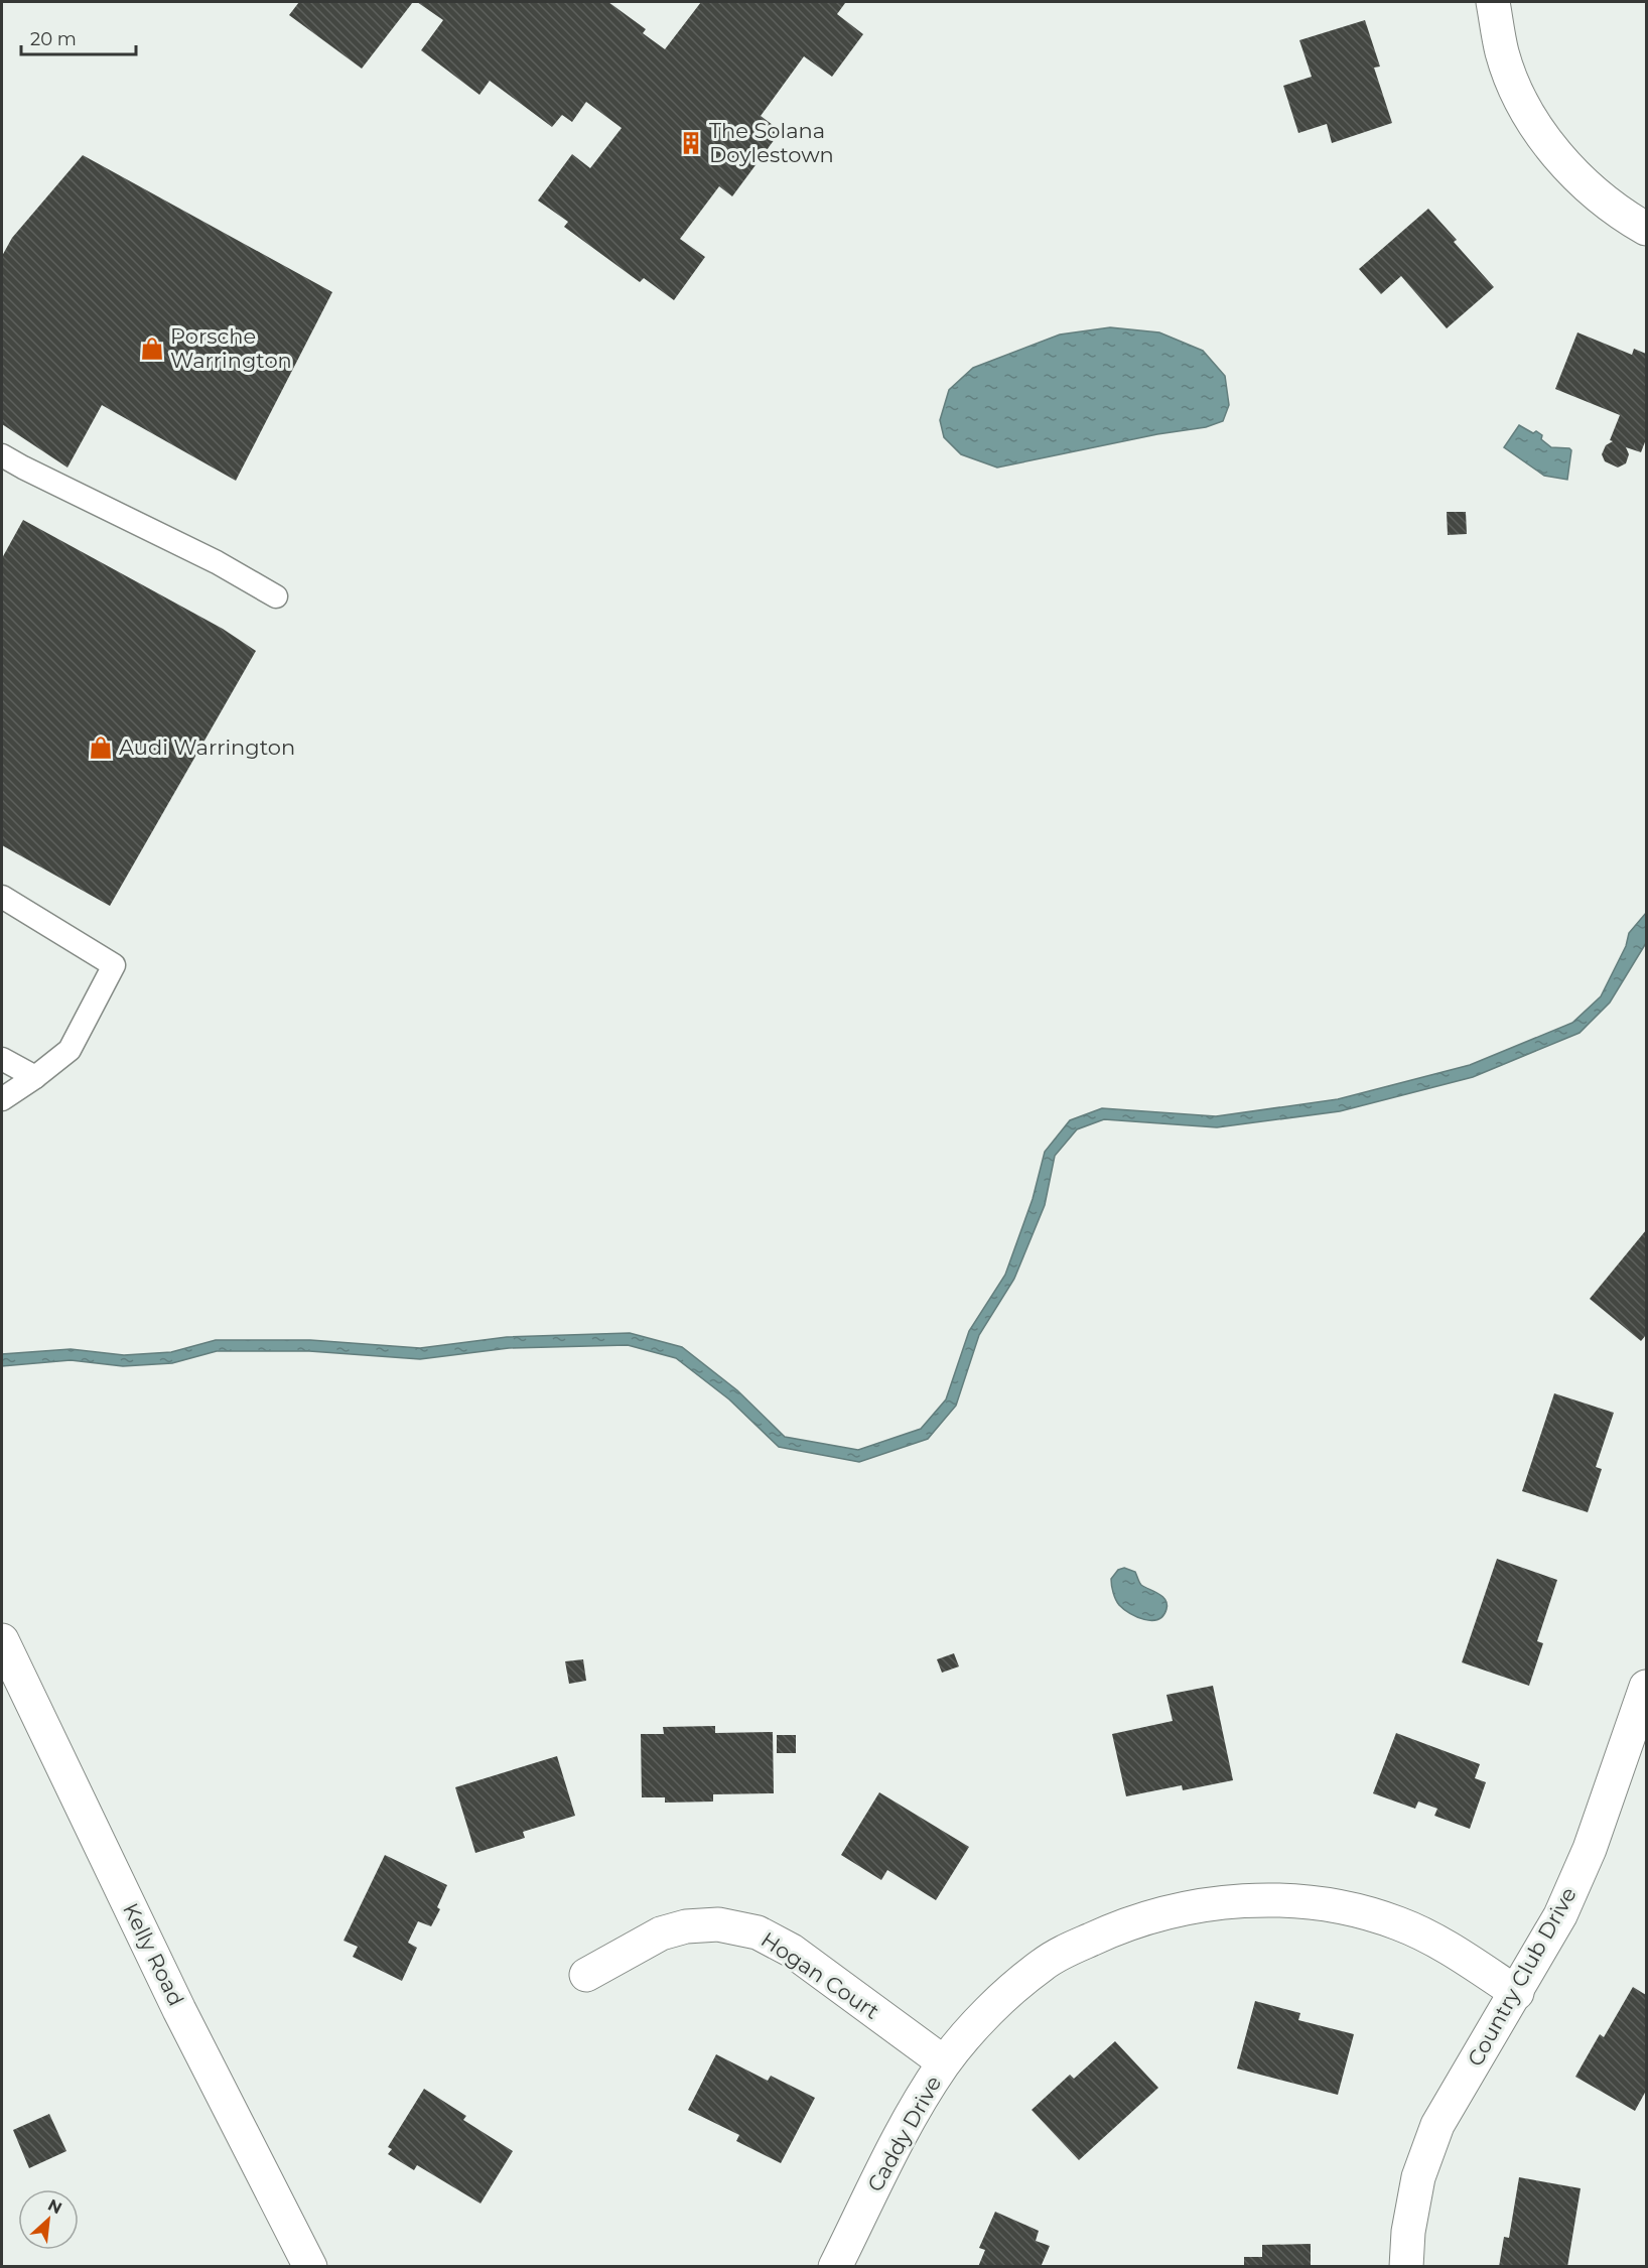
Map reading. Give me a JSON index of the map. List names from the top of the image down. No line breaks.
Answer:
{"streets":{"street":["Kelly Road","Hogan Court","Country Club Drive","Caddy Drive"]},"crossings":[["Hogan Court","Caddy Drive"],["Country Club Drive","Caddy Drive"]],"places":{"building":["The Solana Doylestown"],"shop":["Porsche Warrington","Audi Warrington"]},"scale_bar":"20 m","north":"top right"}
